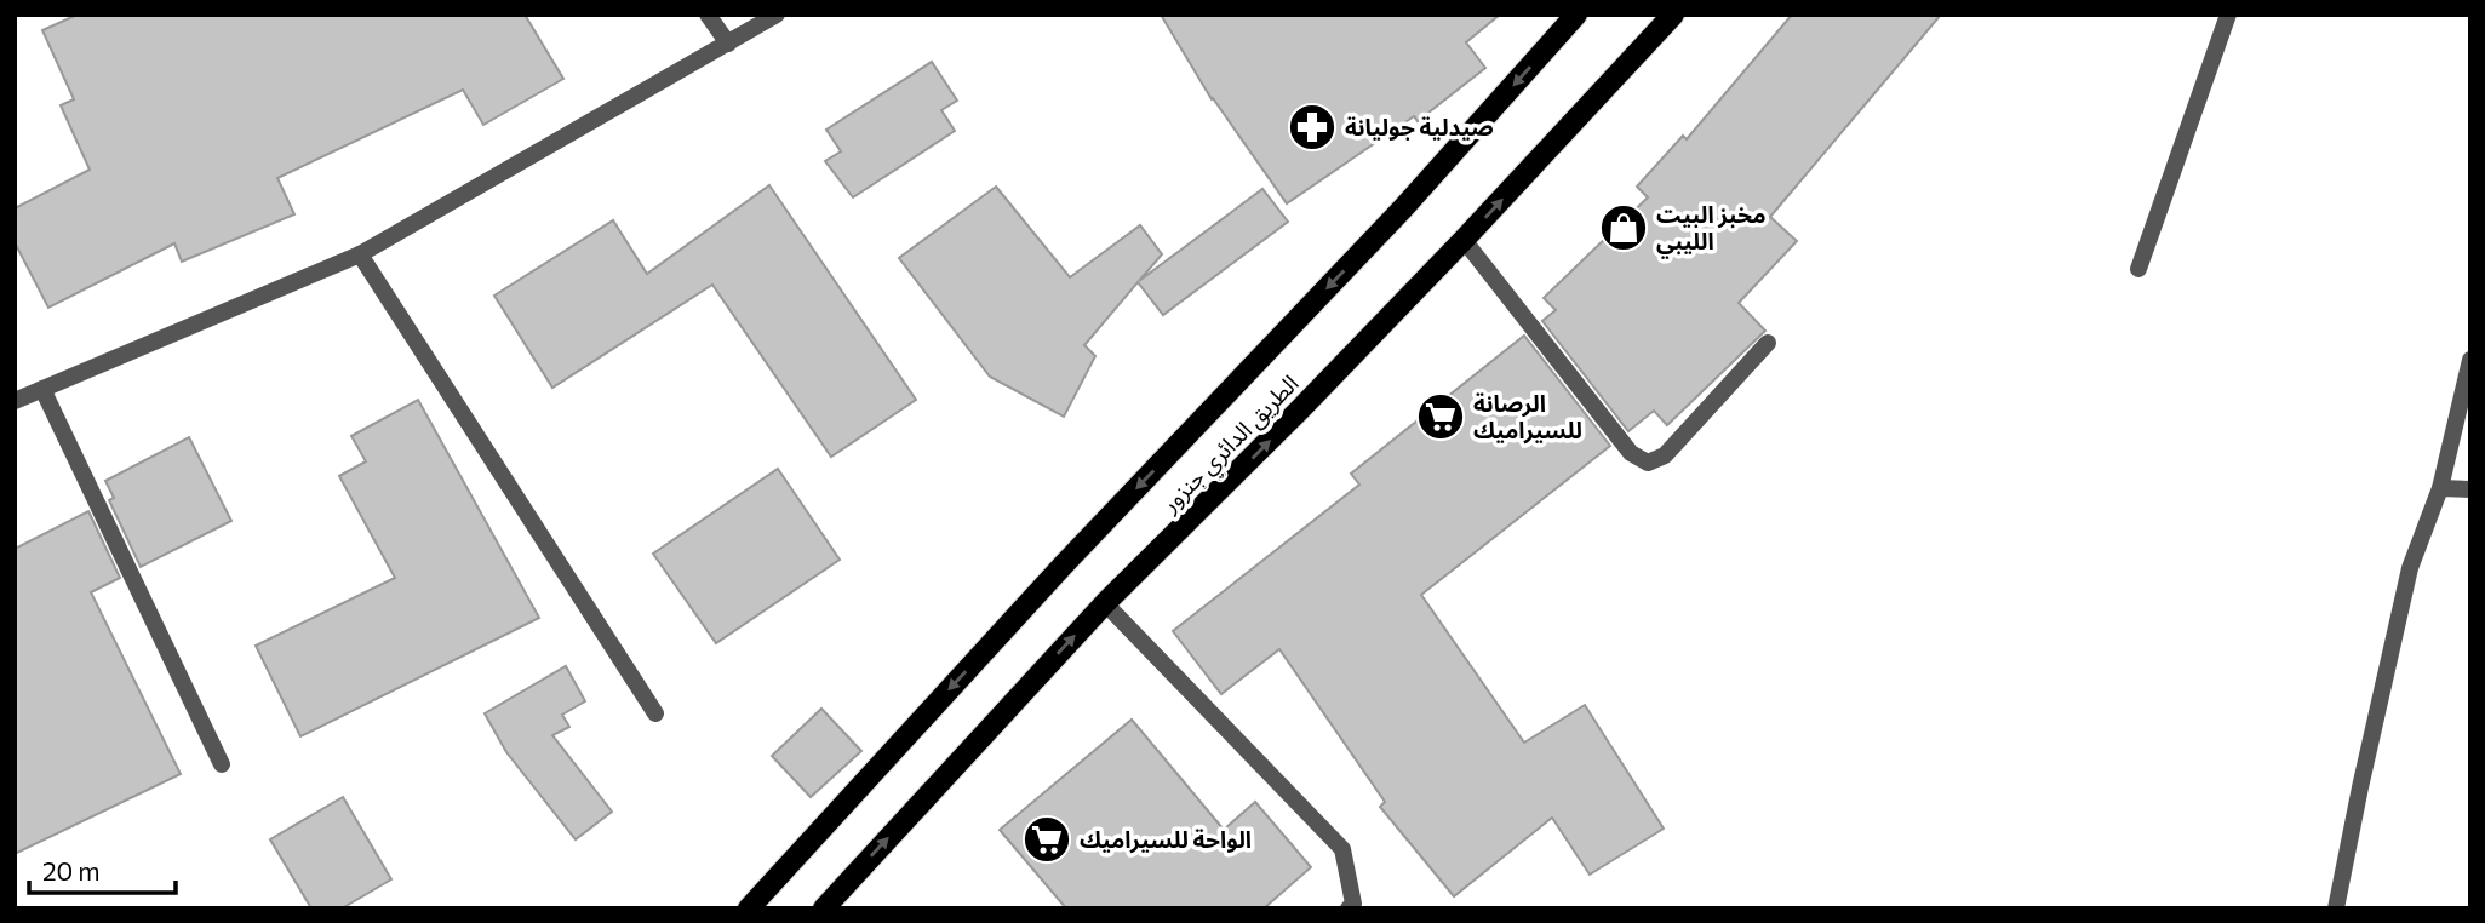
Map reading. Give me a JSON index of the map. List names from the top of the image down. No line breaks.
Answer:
{"streets":{"main road":["الطريق الدائري جنزور"]},"places":{"pharmacy":["صيدلية جوليانة"],"shop":["مخبز البيت الليبي"],"supermarket":["الرصانة للسيراميك","الواحة للسيراميك"]},"scale_bar":"20 m"}
